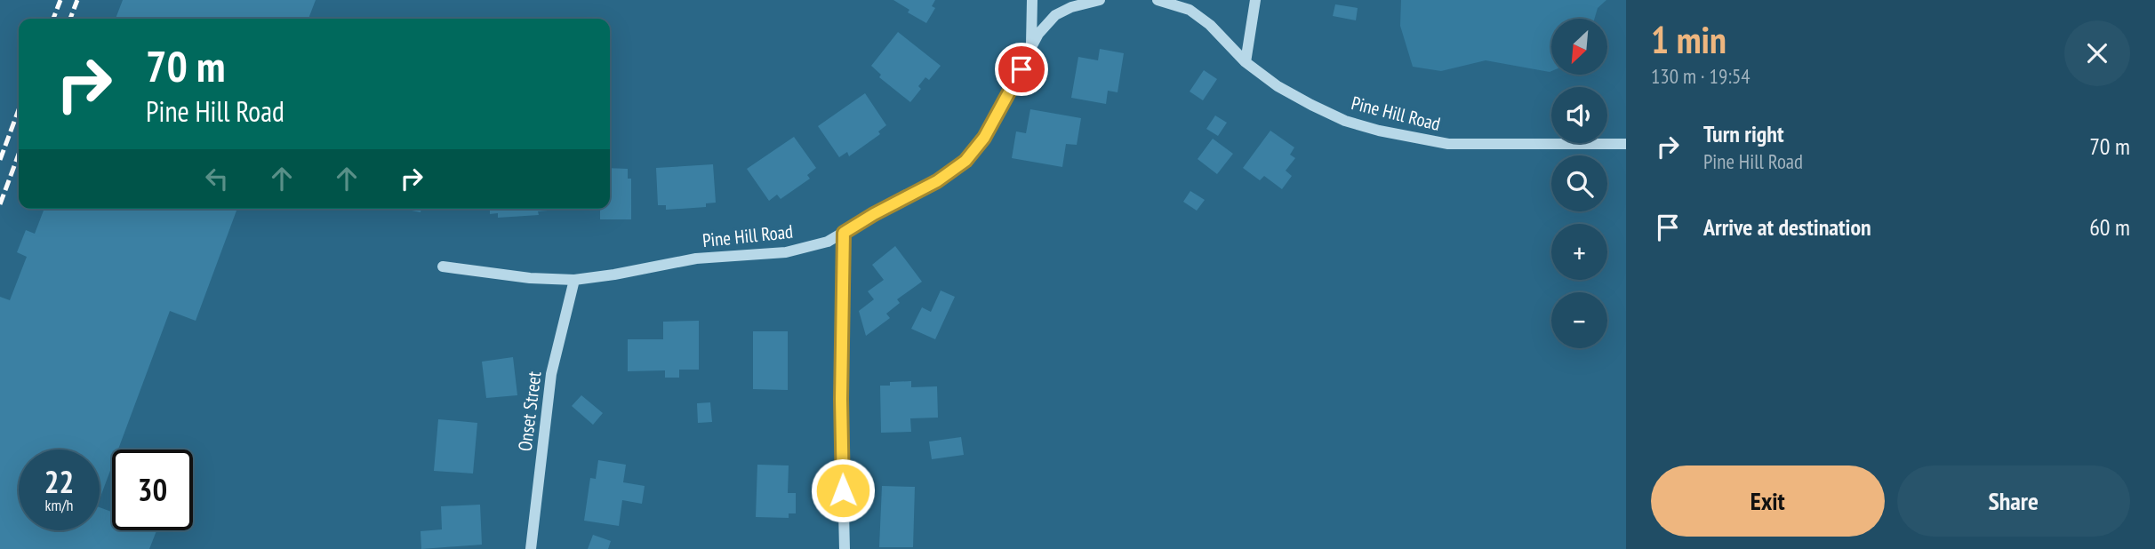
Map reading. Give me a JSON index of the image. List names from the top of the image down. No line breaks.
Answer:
{"streets":{"street":["Pine Hill Road","Onset Street"]},"crossings":[["Pine Hill Road","Onset Street"]],"north":"bottom left","page":{"heading":["1 min","130 m · 19:54"],"map_buttons":["+","−"],"turn":["70 m","Pine Hill Road"],"list":[{"name":"Turn right","note":"Pine Hill Road","value":"70 m"},{"name":"Arrive at destination","value":"60 m"}],"speed":"22 km/h","limit":"30","buttons":["Exit","Share"]}}
